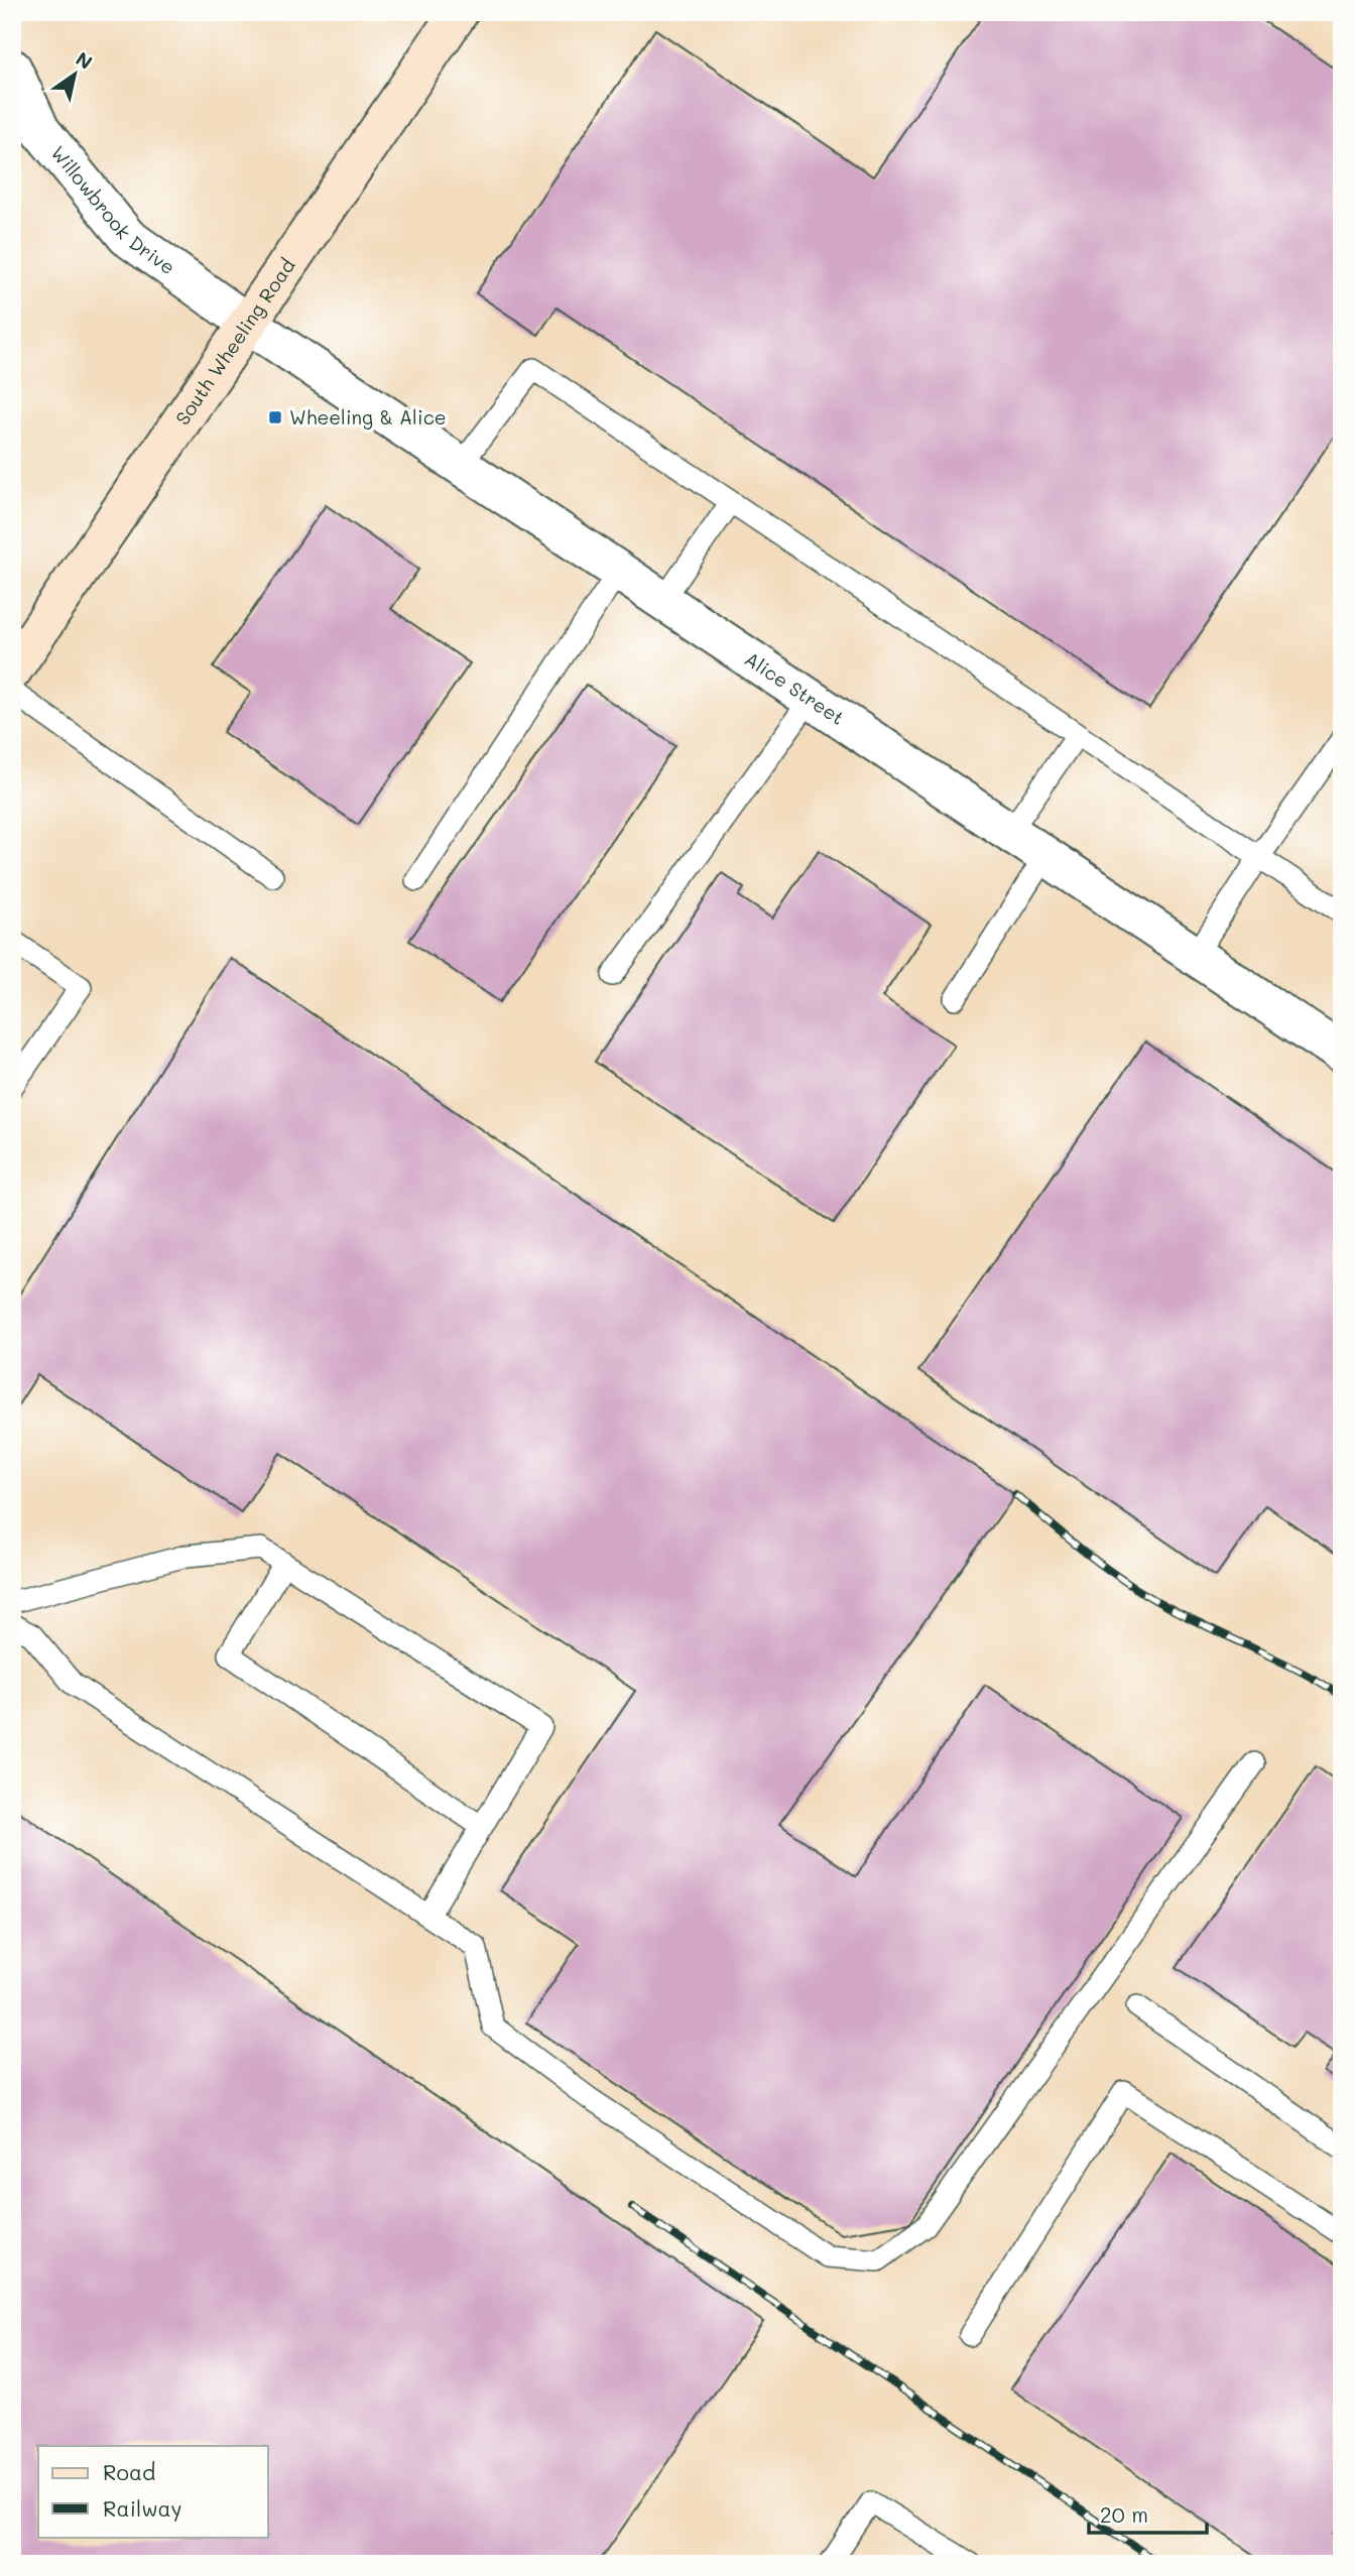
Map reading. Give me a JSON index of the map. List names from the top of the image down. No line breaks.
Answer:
{"streets":{"main road":["South Wheeling Road"],"street":["Willowbrook Drive","Alice Street"]},"crossings":[["Willowbrook Drive","South Wheeling Road"],["Willowbrook Drive","Alice Street"],["South Wheeling Road","Alice Street"]],"places":{"transit":["Wheeling & Alice"]},"legend":["Road","Railway"],"scale_bar":"20 m","north":"top right"}
